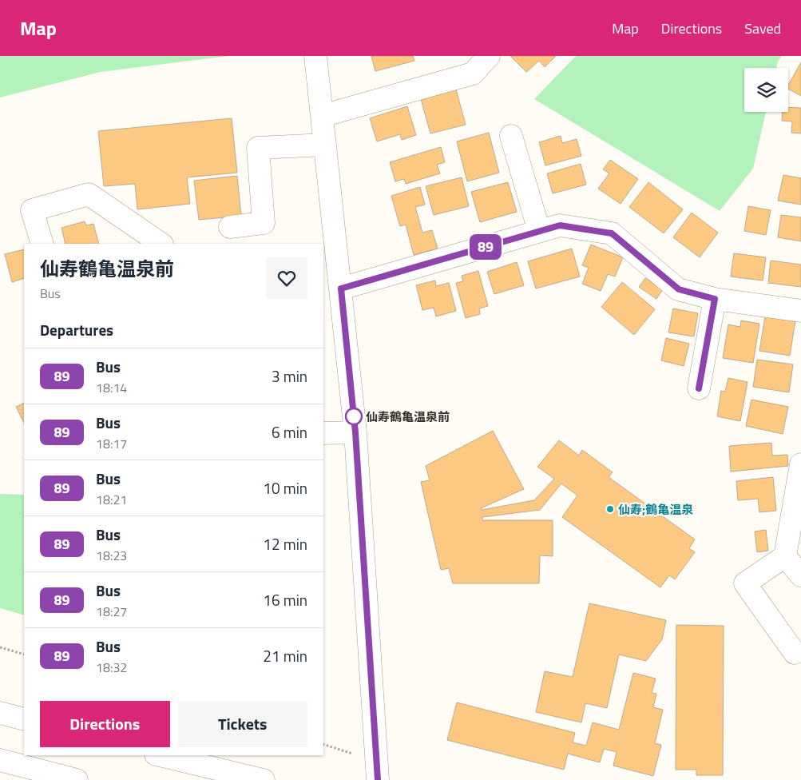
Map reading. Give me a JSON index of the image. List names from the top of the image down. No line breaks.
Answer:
{"places":["仙寿鶴亀温泉前","仙寿;鶴亀温泉"],"lines":["bus line 89"],"page":{"header":"Map","nav":["Map","Directions","Saved"],"on_map":"89","heading":[["仙寿鶴亀温泉前","Bus"],"Departures"],"list":[{"mark":"89","name":"Bus","note":"18:14","value":"3 min"},{"mark":"89","name":"Bus","note":"18:17","value":"6 min"},{"mark":"89","name":"Bus","note":"18:21","value":"10 min"},{"mark":"89","name":"Bus","note":"18:23","value":"12 min"},{"mark":"89","name":"Bus","note":"18:27","value":"16 min"},{"mark":"89","name":"Bus","note":"18:32","value":"21 min"}],"buttons":["Directions","Tickets"]}}
